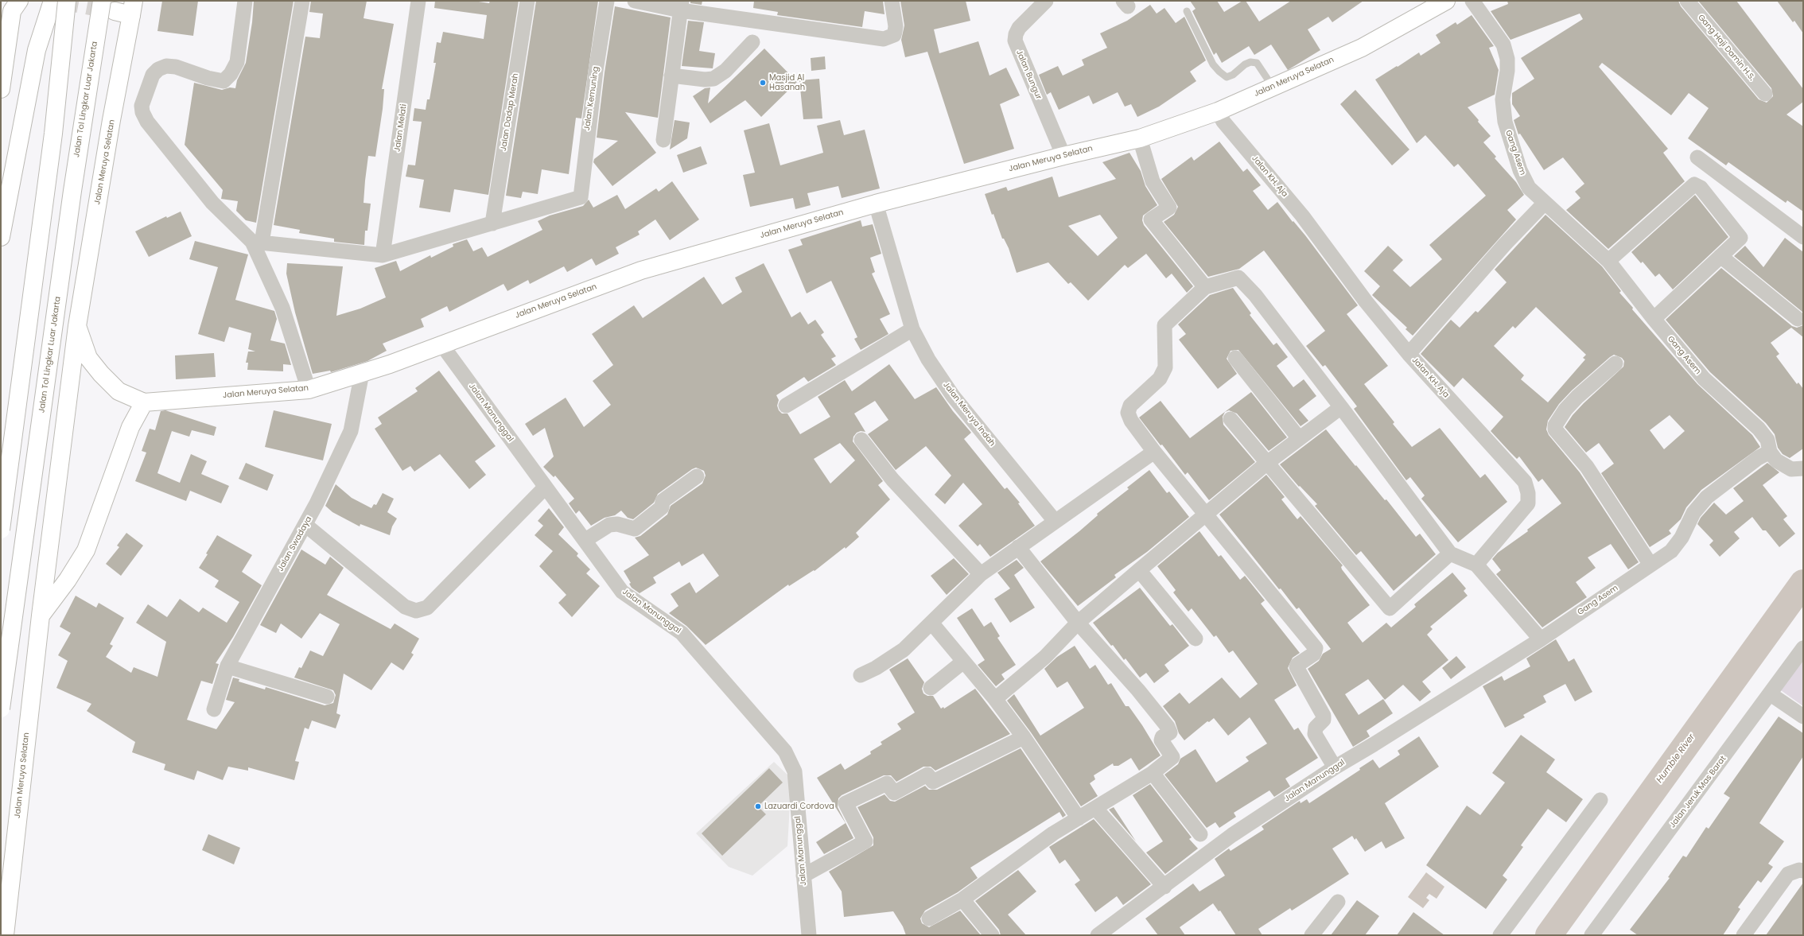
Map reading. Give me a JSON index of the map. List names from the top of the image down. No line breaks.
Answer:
{"streets":{"main road":["Jalan Meruya Selatan","Jalan Tol Lingkar Luar Jakarta"],"street":["Gang Haji Damin H.S.","Jalan Bungur","Jalan Kemuning","Jalan Dadap Merah","Jalan Melati","Gang Asem","Jalan KH. Aja","Jalan Manunggal","Jalan Meruya Indah","Jalan Swadaya","Jalan Jeruk Mas Barat"]},"crossings":[["Jalan Bungur","Jalan Meruya Selatan"],["Jalan Meruya Selatan","Jalan KH. Aja"],["Jalan Meruya Selatan","Jalan Manunggal"],["Jalan Meruya Selatan","Jalan Meruya Indah"],["Jalan Meruya Selatan","Jalan Swadaya"],["Jalan Kemuning","Jalan Dadap Merah"],["Gang Asem","Jalan Manunggal"]],"water":["Humble River"],"places":["Masjid Al Hasanah","Lazuardi Cordova"]}
